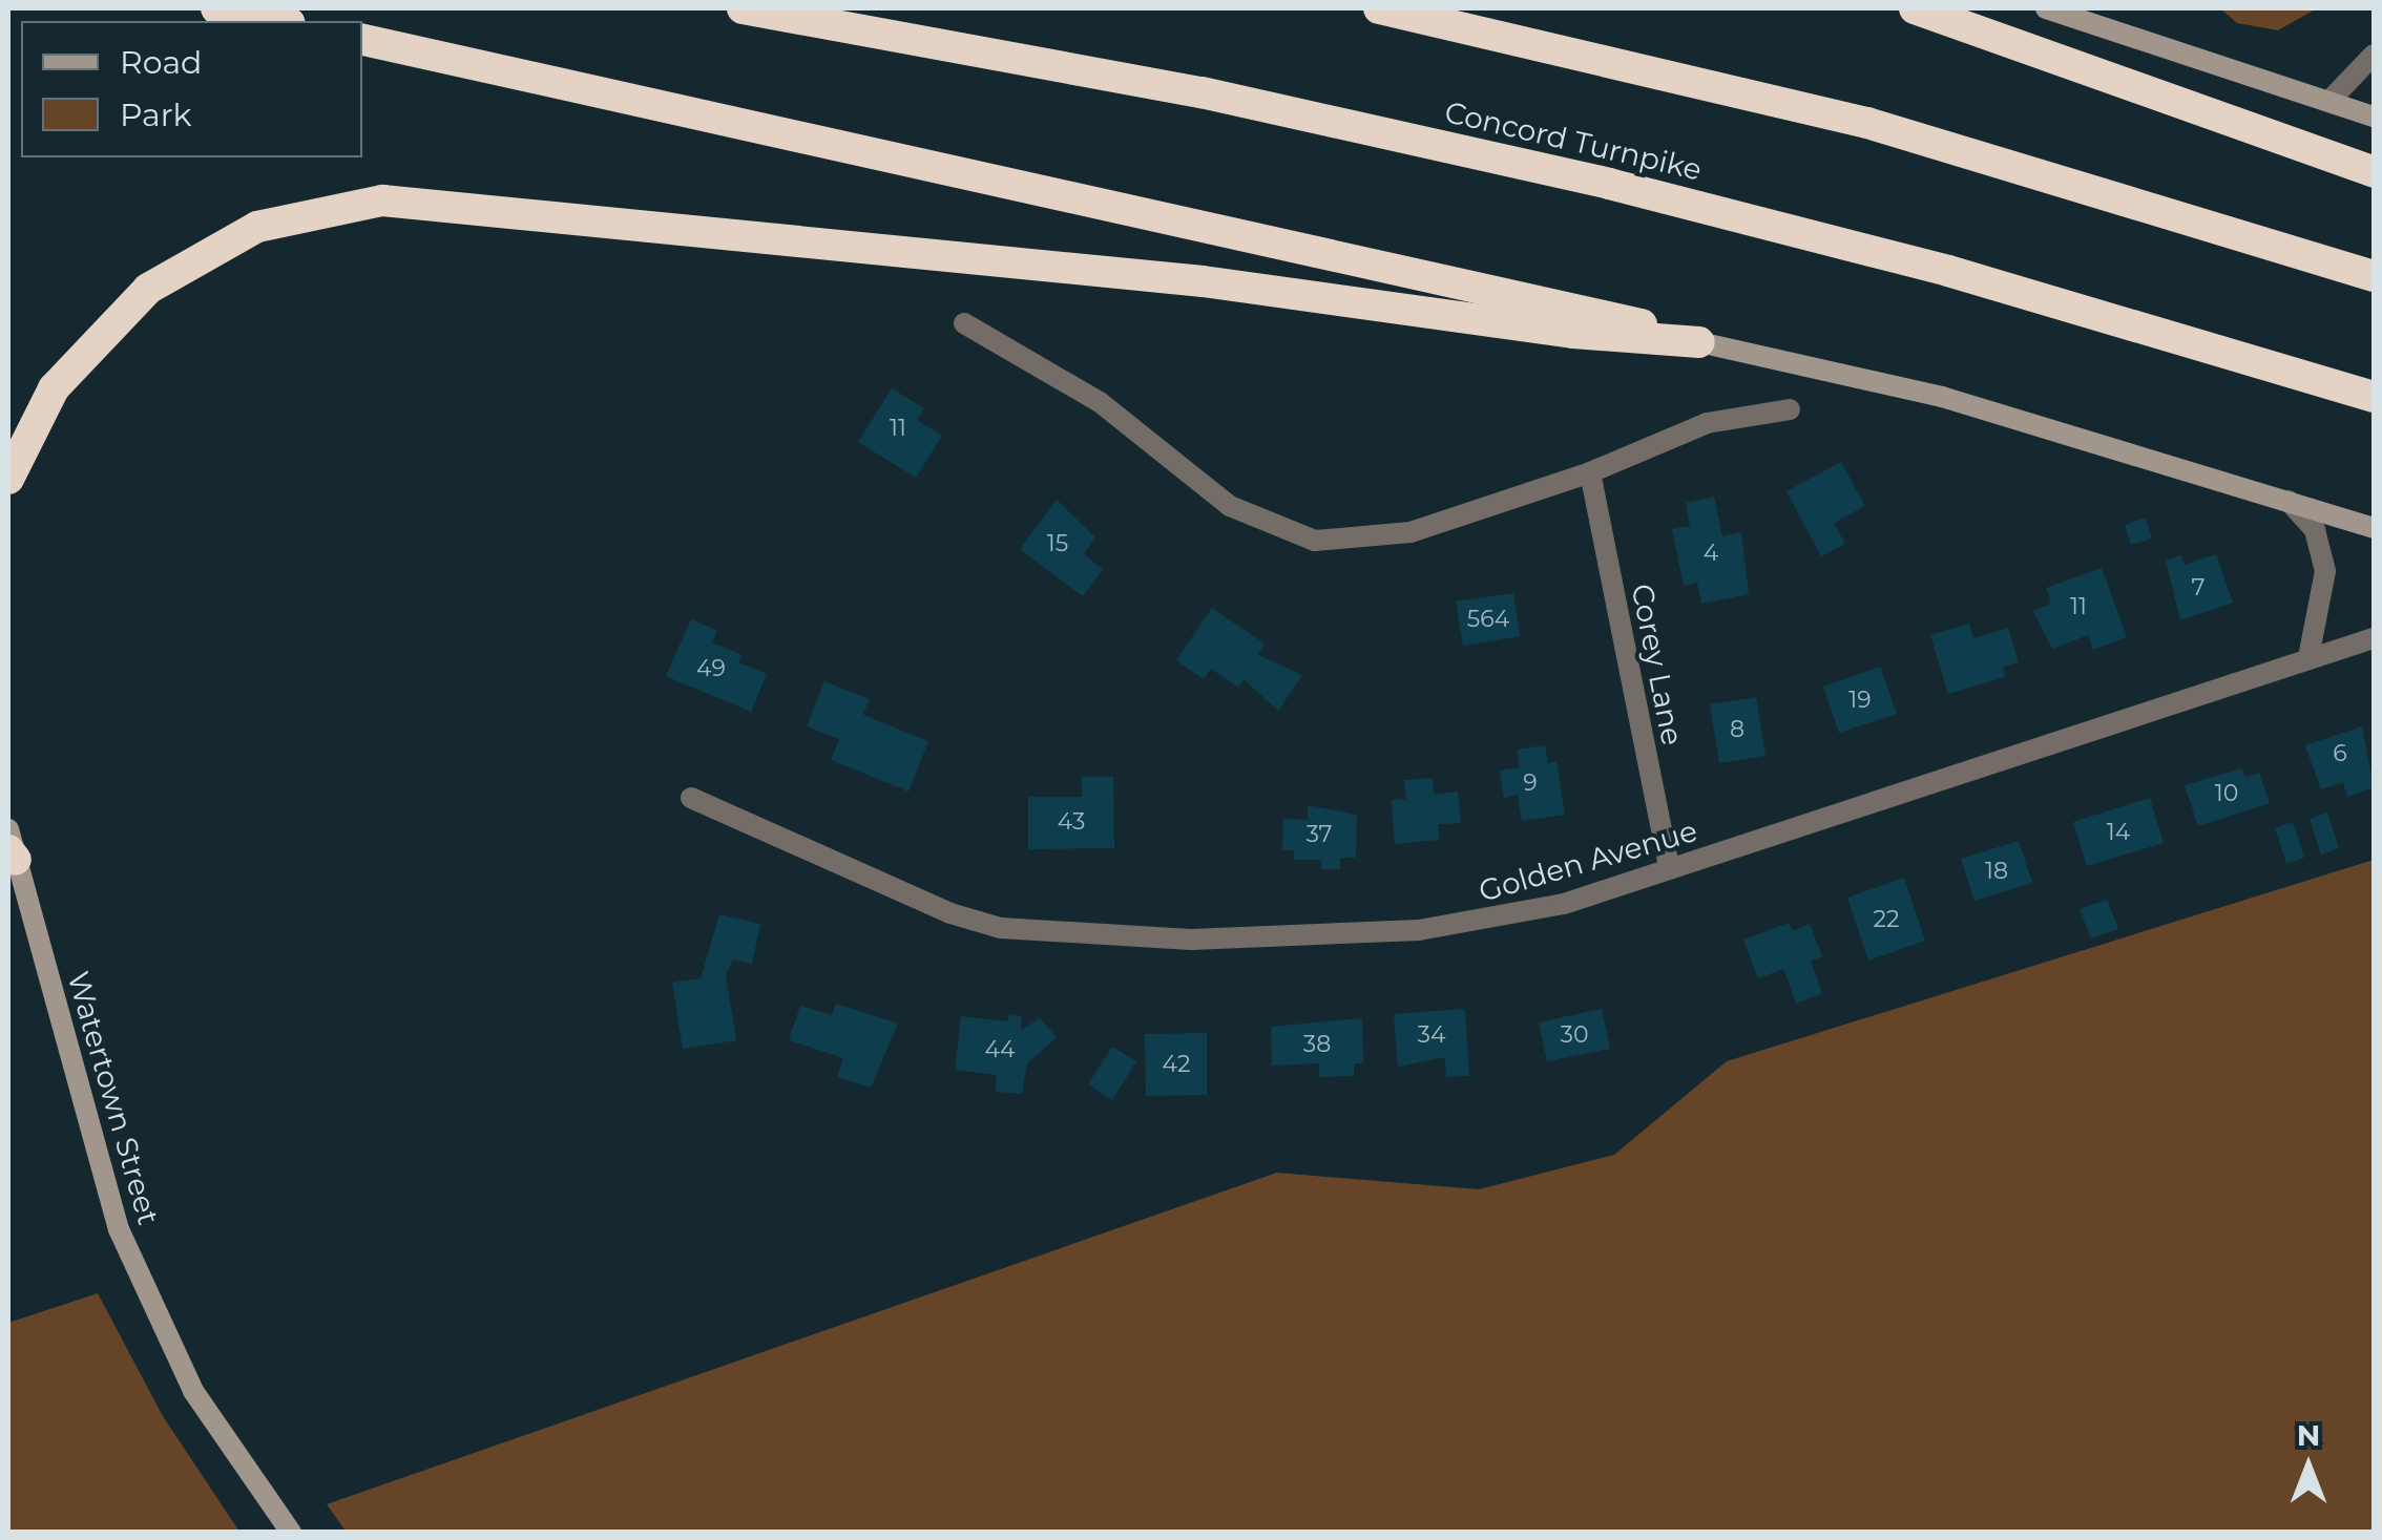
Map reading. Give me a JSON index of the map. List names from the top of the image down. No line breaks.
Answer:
{"streets":{"highway":["Concord Turnpike"],"main road":["Watertown Street"],"street":["Corey Lane","Golden Avenue"]},"crossings":[["Corey Lane","Golden Avenue"]],"house_numbers":["11","15","4","7","11","564","49","19","8","6","9","10","43","14","37","18","22","34","30","38","44","42"],"legend":["Road","Park"],"north":"top"}
